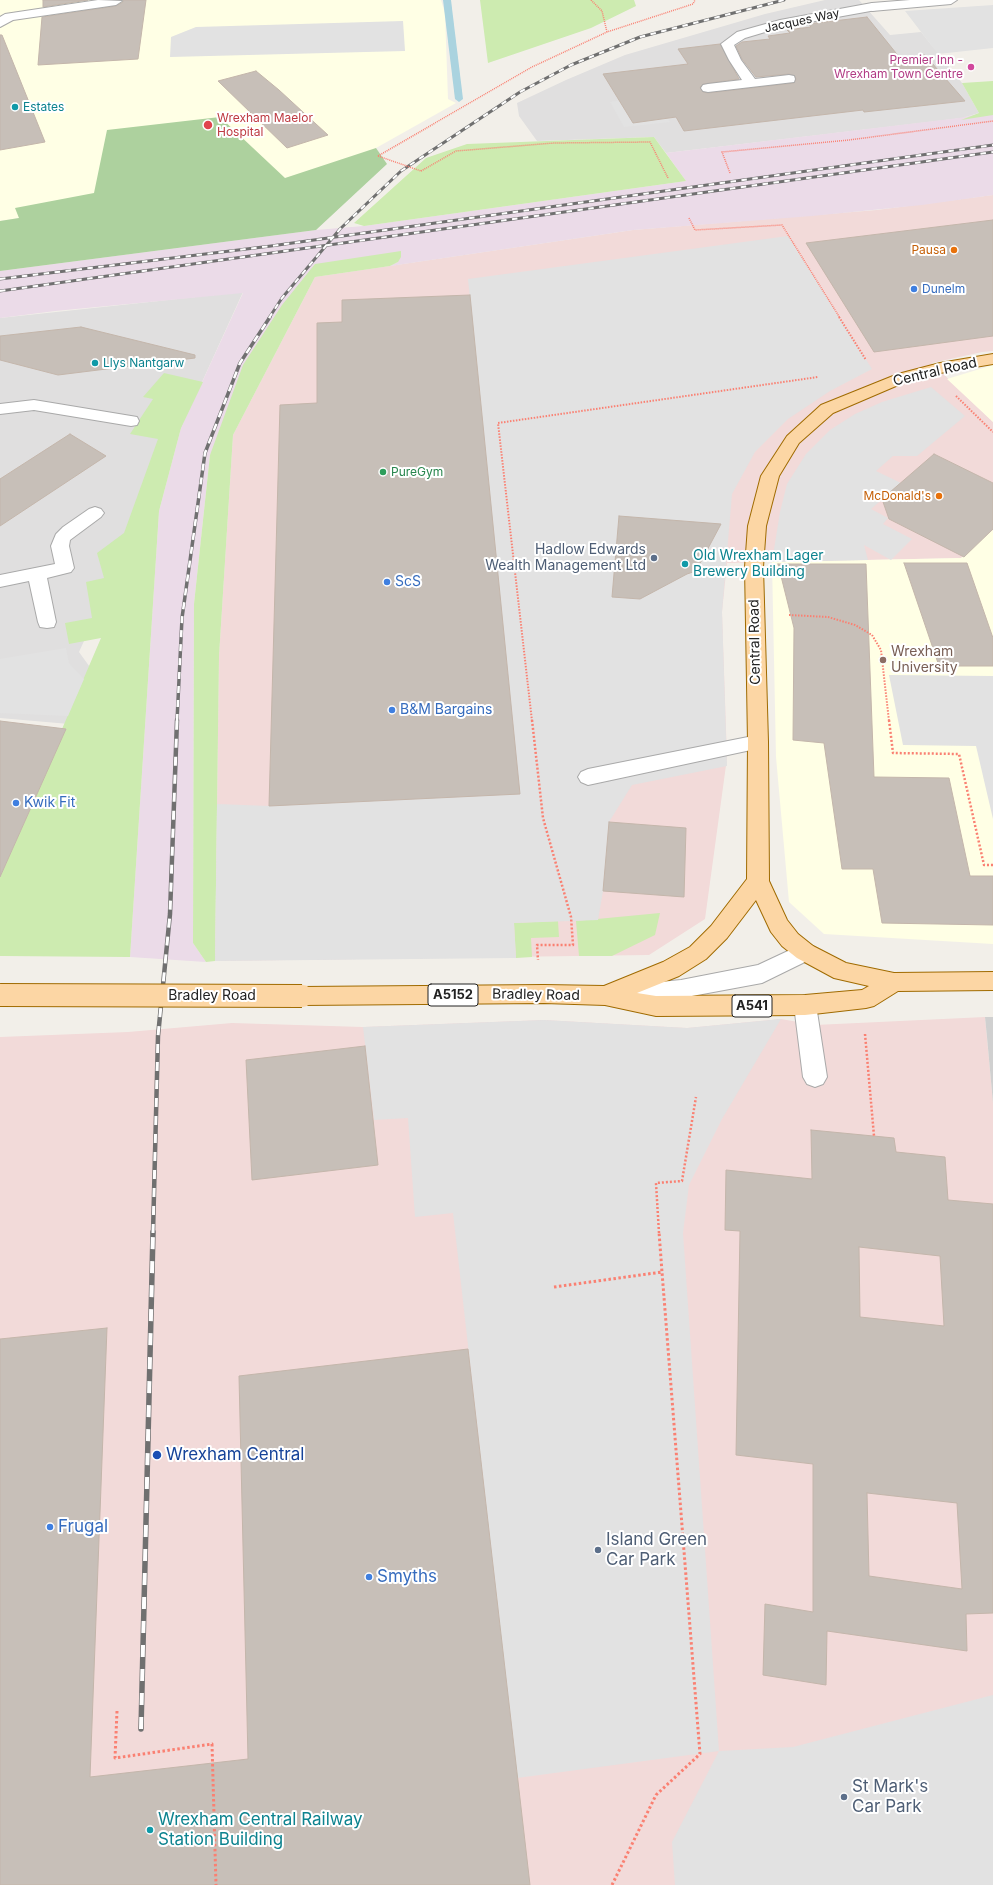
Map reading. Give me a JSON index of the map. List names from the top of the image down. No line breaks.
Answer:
{"streets":{"main road":["Central Road","A5152","Bradley Road","A541"],"street":["Jacques Way"]},"crossings":[["Central Road","Bradley Road"]],"places":["Premier Inn - Wrexham Town Centre","Estates","Wrexham Maelor Hospital","Pausa","Dunelm","Llys Nantgarw","PureGym","McDonald's","Hadlow Edwards Wealth Management Ltd","Old Wrexham Lager Brewery Building","ScS","Wrexham University","B&M Bargains","Kwik Fit","Wrexham Central","Frugal","Island Green Car Park","Smyths","St Mark's Car Park","Wrexham Central Railway Station Building"]}
